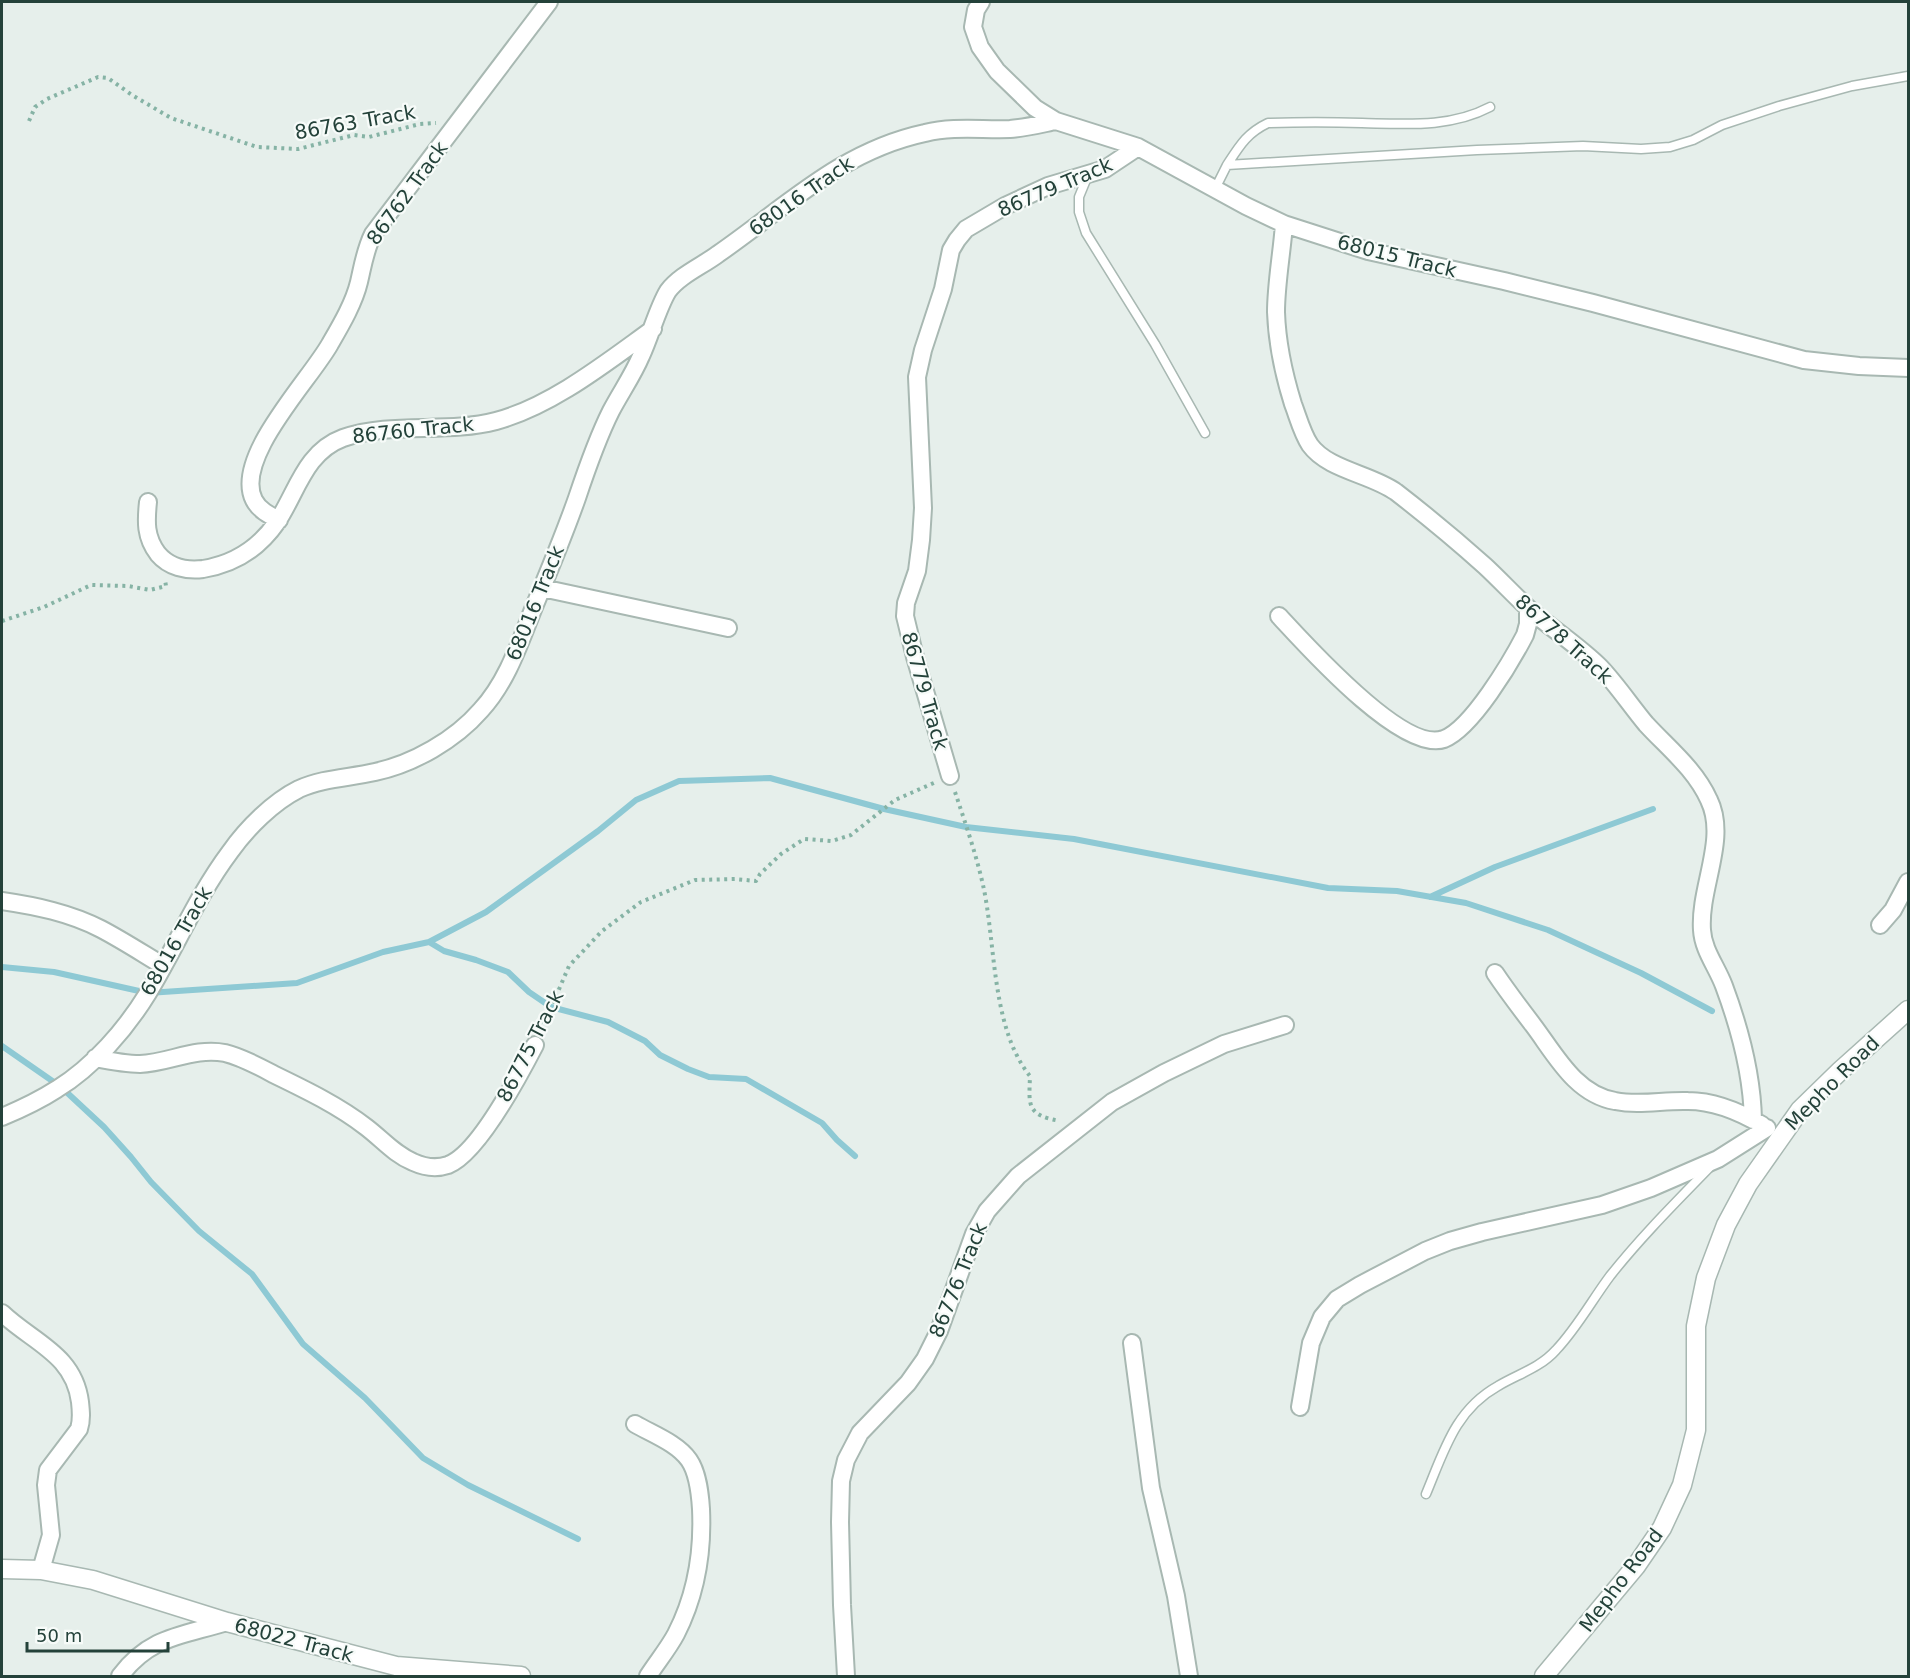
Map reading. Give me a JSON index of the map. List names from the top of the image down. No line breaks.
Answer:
{"streets":{"street":["86779 Track","86762 Track","68016 Track","68015 Track","86760 Track","86778 Track","86775 Track","Mepho Road","86776 Track","68022 Track"],"path":["86763 Track"]},"crossings":[["86763 Track","86762 Track"],["86779 Track","68015 Track"],["86779 Track","86775 Track"],["86779 Track","86776 Track"],["86762 Track","86760 Track"],["68016 Track","68015 Track"],["68016 Track","86760 Track"],["68016 Track","86775 Track"],["68015 Track","86778 Track"],["86778 Track","Mepho Road"]],"scale_bar":"50 m"}
